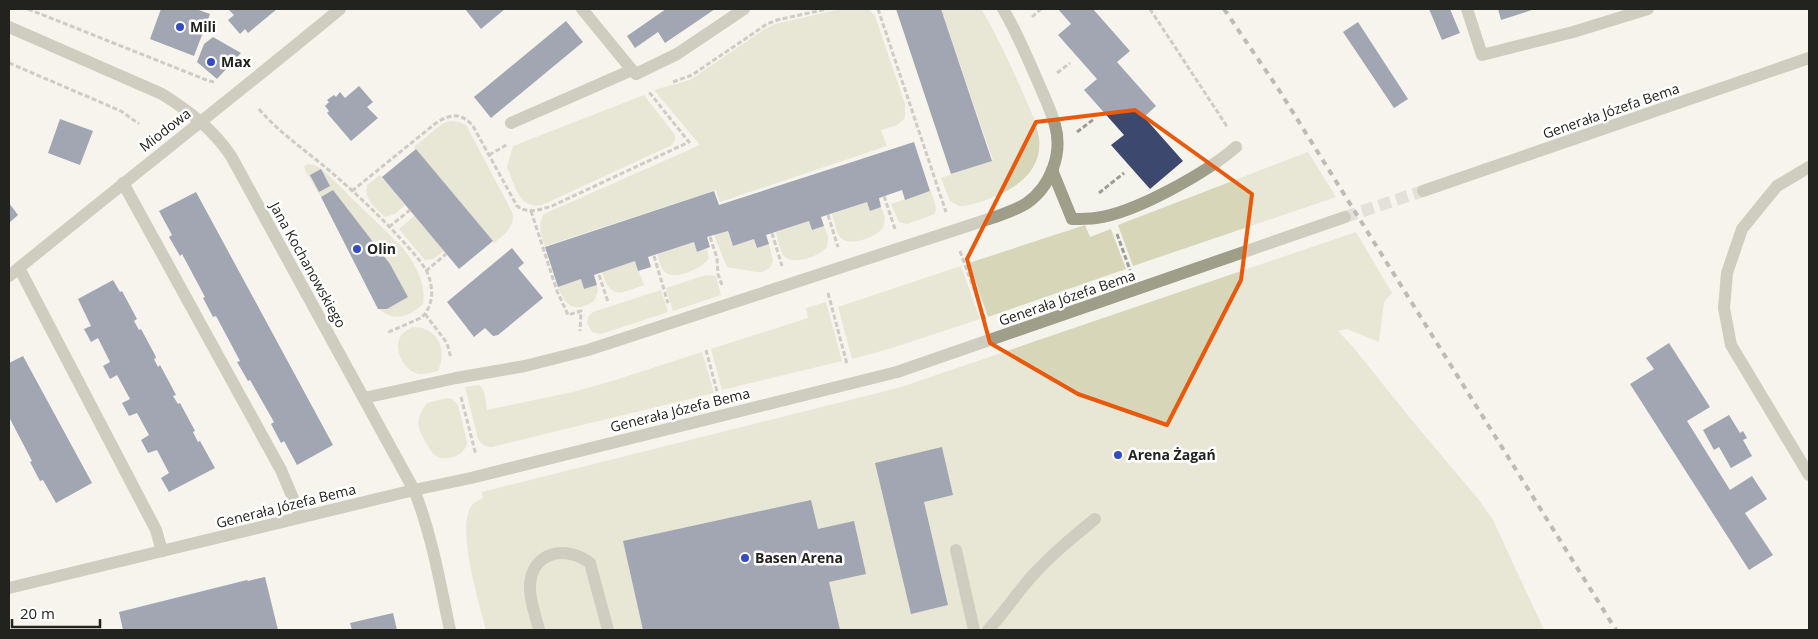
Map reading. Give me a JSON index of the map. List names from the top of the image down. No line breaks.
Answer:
{"streets":{"street":["Generała Józefa Bema","Miodowa","Jana Kochanowskiego"]},"crossings":[["Generała Józefa Bema","Jana Kochanowskiego"],["Miodowa","Jana Kochanowskiego"]],"places":["Mili","Max","Olin","Arena Żagań","Basen Arena"],"scale_bar":"20 m"}
